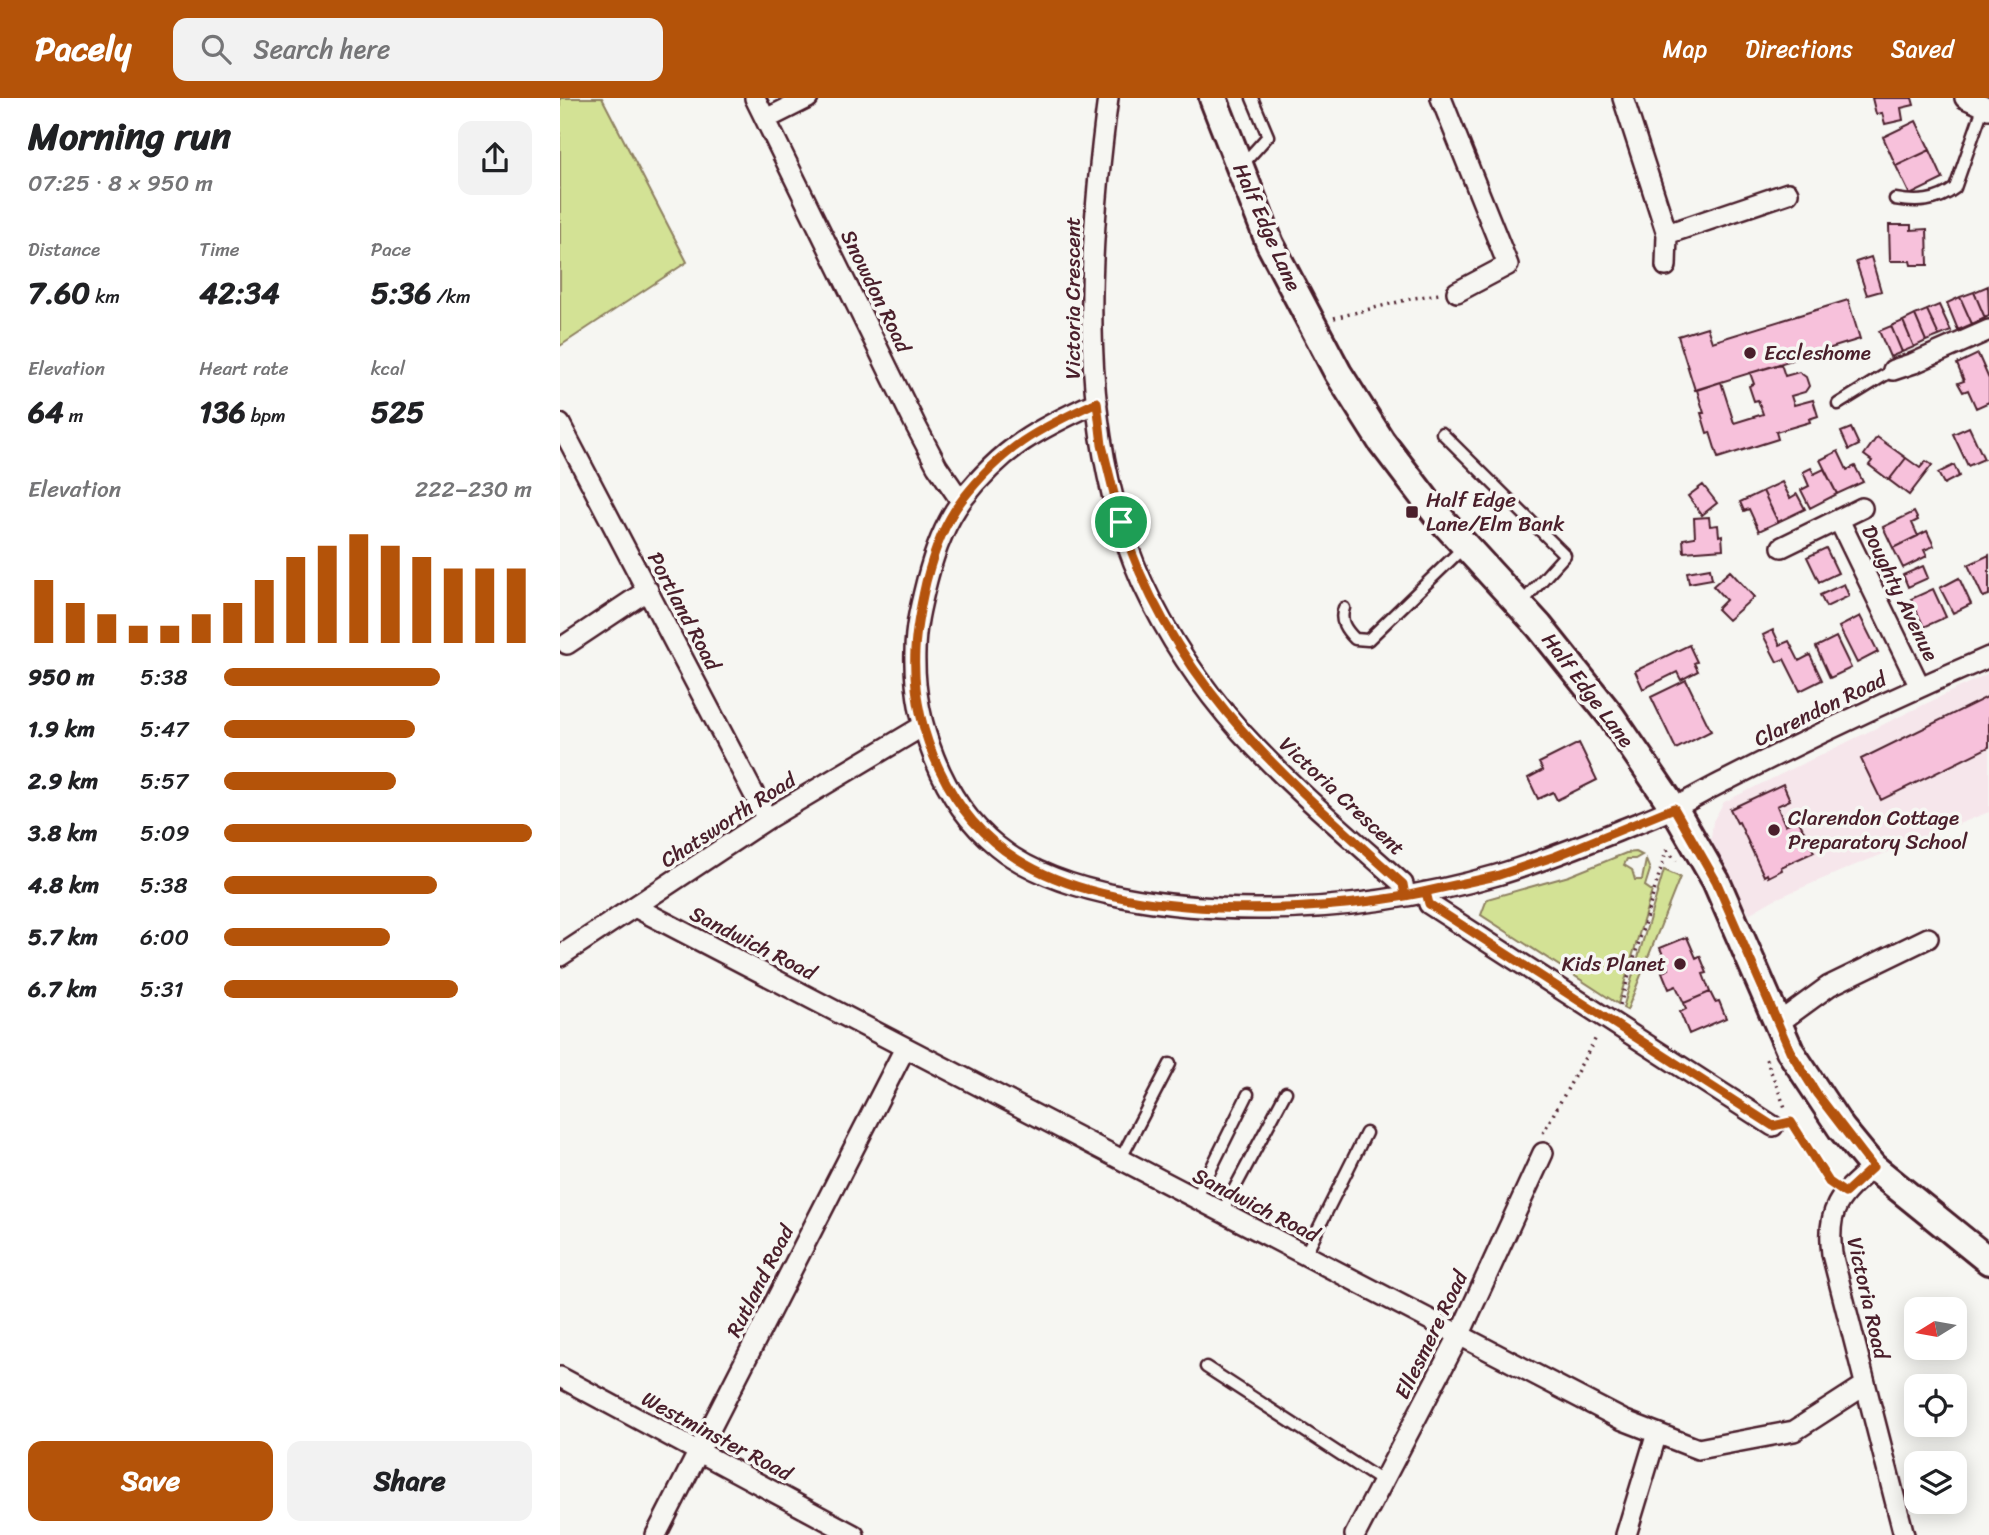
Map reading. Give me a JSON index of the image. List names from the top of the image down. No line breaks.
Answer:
{"streets":{"main road":["Half Edge Lane"],"street":["Snowdon Road","Victoria Crescent","Doughty Avenue","Portland Road","Clarendon Road","Chatsworth Road","Sandwich Road","Rutland Road","Victoria Road","Ellesmere Road","Westminster Road"]},"crossings":[["Half Edge Lane","Clarendon Road"],["Half Edge Lane","Victoria Road"],["Snowdon Road","Clarendon Road"],["Victoria Crescent","Clarendon Road"],["Doughty Avenue","Clarendon Road"],["Portland Road","Chatsworth Road"],["Clarendon Road","Chatsworth Road"],["Chatsworth Road","Sandwich Road"],["Sandwich Road","Rutland Road"],["Sandwich Road","Victoria Road"],["Sandwich Road","Ellesmere Road"],["Rutland Road","Westminster Road"]],"places":{"other":["Eccleshome","Clarendon Cottage Preparatory School","Kids Planet"],"transit":["Half Edge Lane/Elm Bank"]},"north":"left","page":{"header":"Pacely","search":"Search here","nav":["Map","Directions","Saved"],"heading":["Morning run","07:25 · 8 × 950 m"],"stats":[["Distance","7.60 km"],["Time","42:34"],["Pace","5:36 /km"],["Elevation","64 m"],["Heart rate","136 bpm"],["kcal","525"]],"chart":["Elevation","222–230 m"],"list":[{"name":"950 m","note":"5:38"},{"name":"1.9 km","note":"5:47"},{"name":"2.9 km","note":"5:57"},{"name":"3.8 km","note":"5:09"},{"name":"4.8 km","note":"5:38"},{"name":"5.7 km","note":"6:00"},{"name":"6.7 km","note":"5:31"}],"buttons":["Save","Share"]}}
